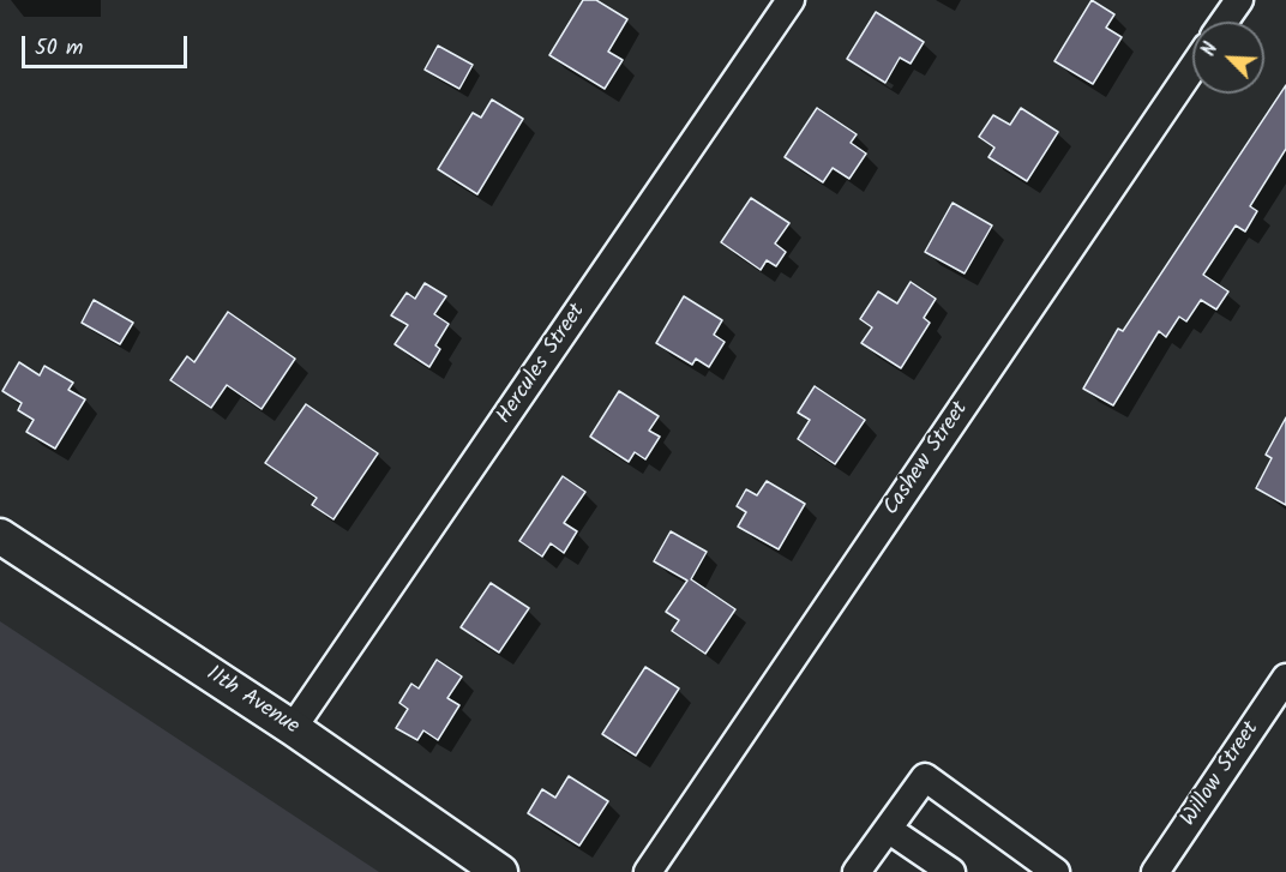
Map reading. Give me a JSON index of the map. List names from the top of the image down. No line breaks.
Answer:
{"streets":{"main road":["11th Avenue"],"street":["Hercules Street","Cashew Street","Willow Street"]},"crossings":[["Hercules Street","11th Avenue"]],"scale_bar":"50 m","north":"top left"}
